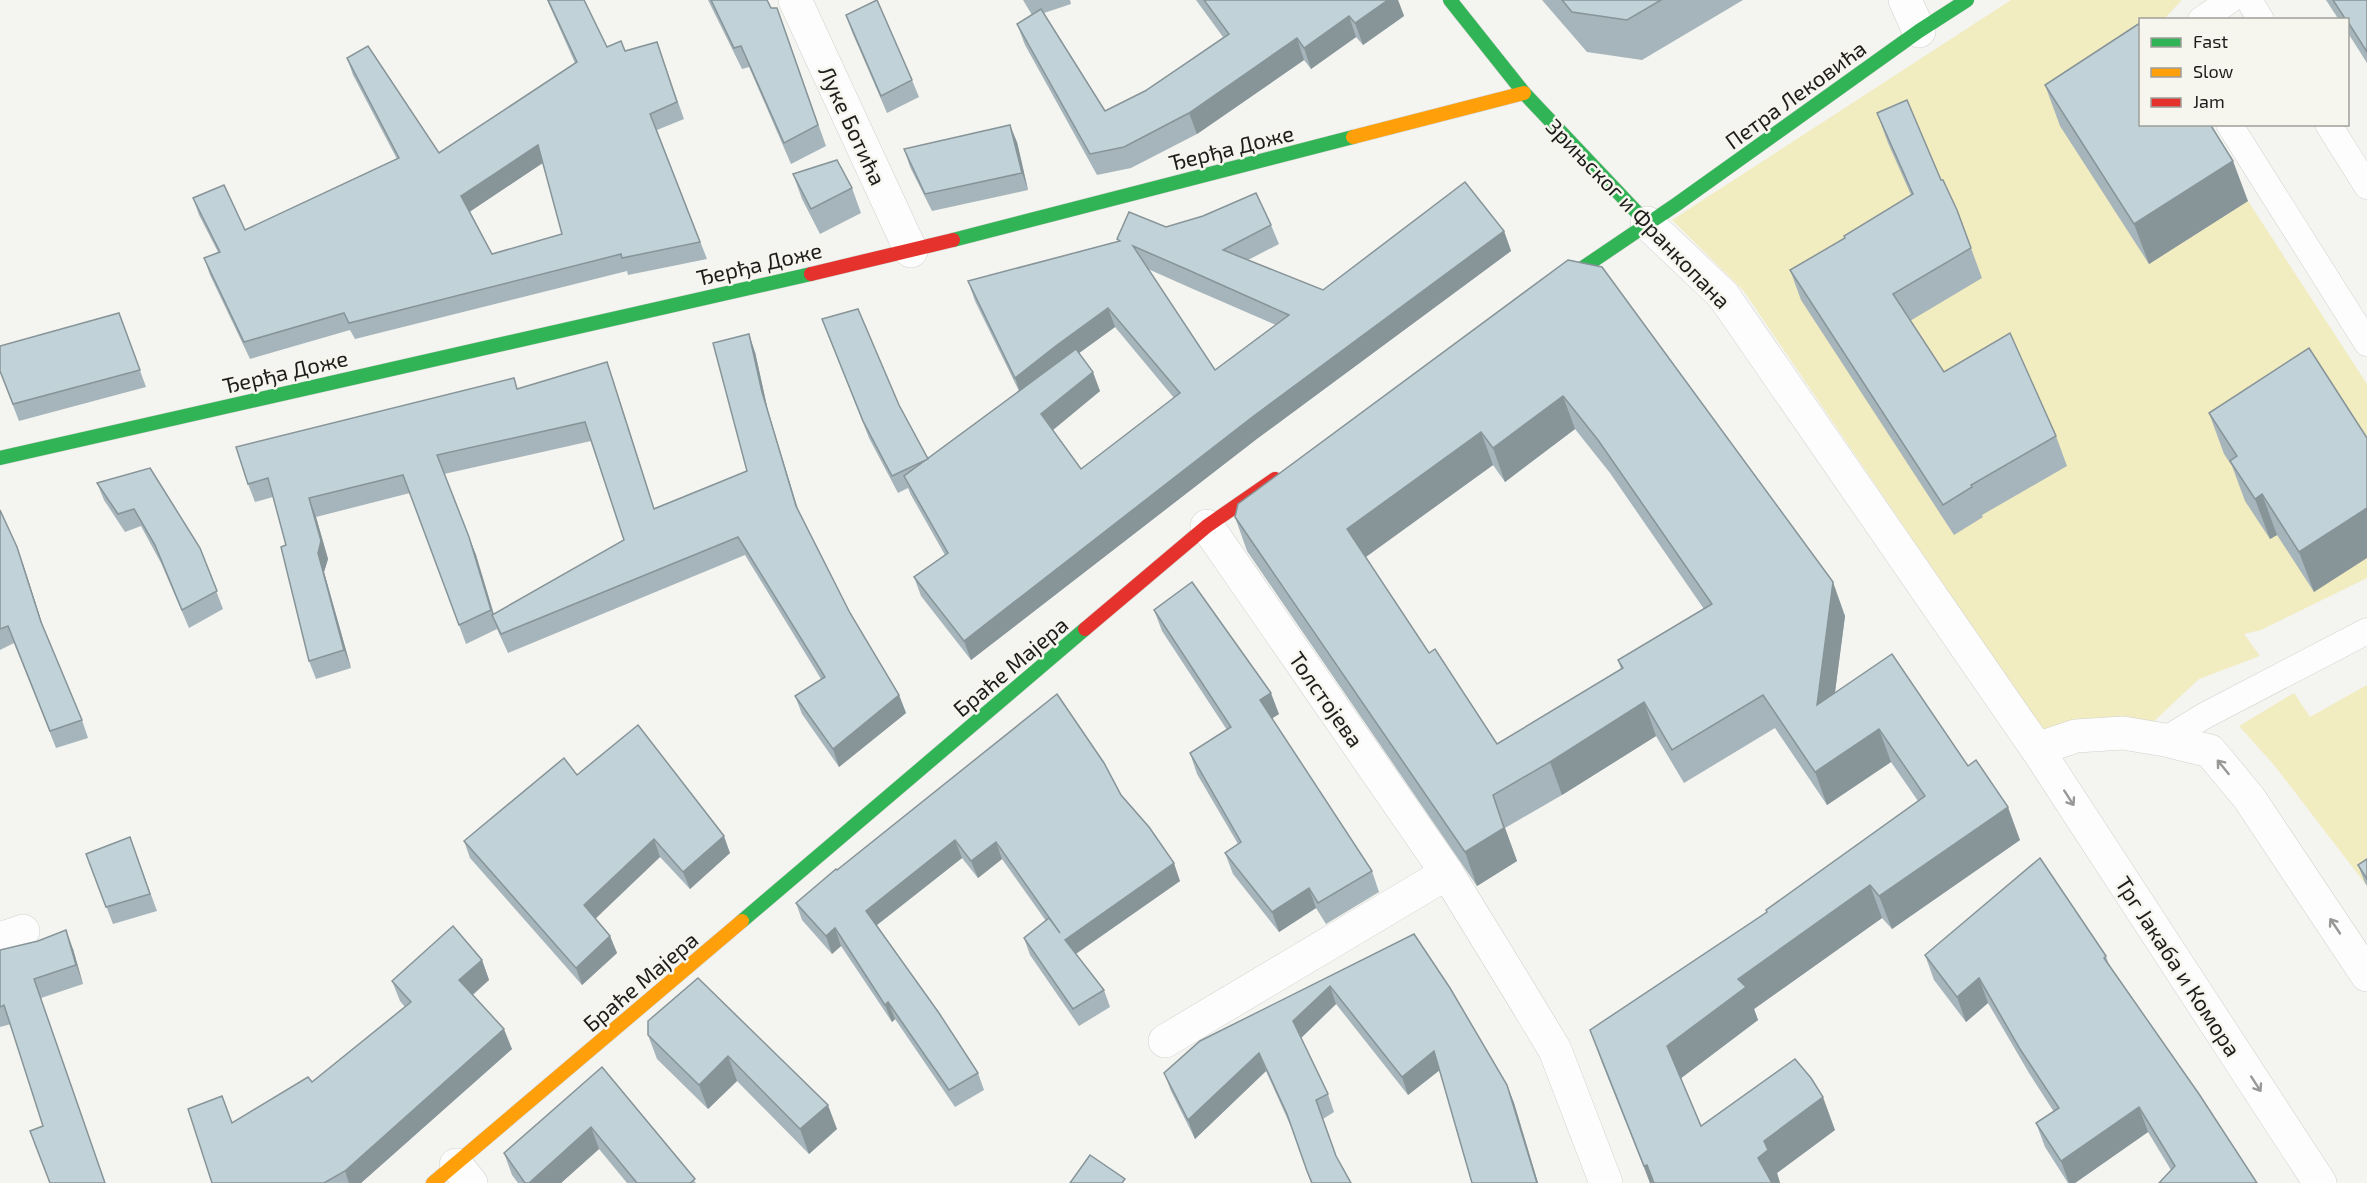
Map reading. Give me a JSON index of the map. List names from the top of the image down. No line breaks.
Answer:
{"streets":{"street":["Петра Лековића","Луке Ботића","Ђерђа Доже","Зрињског и Франкопана","Браће Мајера","Толстојева","Трг Јакаба и Комора"]},"crossings":[["Петра Лековића","Зрињског и Франкопана"],["Луке Ботића","Ђерђа Доже"],["Ђерђа Доже","Зрињског и Франкопана"],["Зрињског и Франкопана","Трг Јакаба и Комора"],["Браће Мајера","Толстојева"]],"legend":["Fast","Slow","Jam"]}
